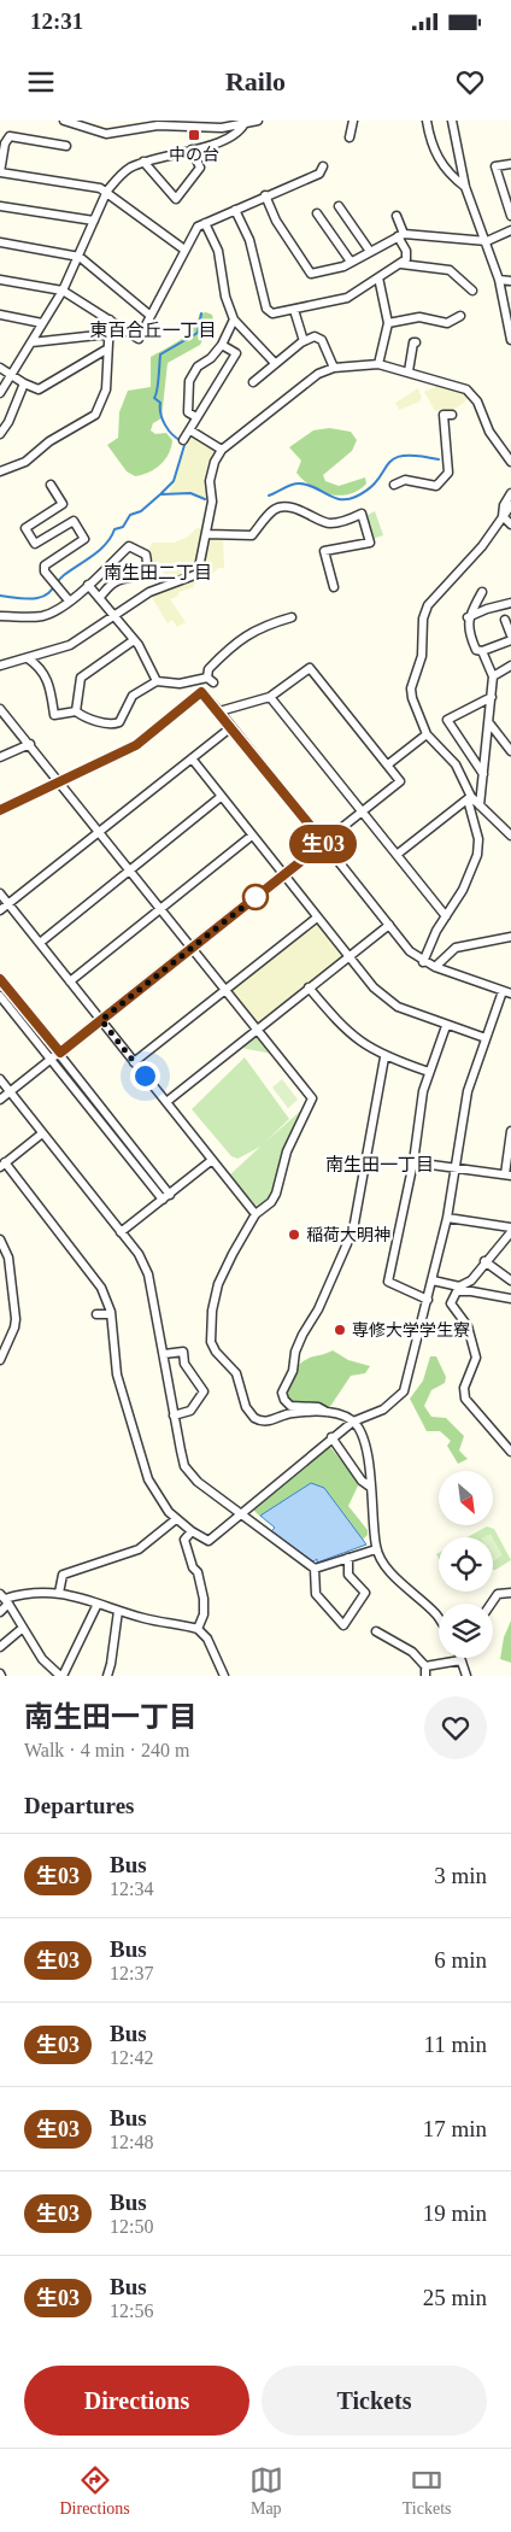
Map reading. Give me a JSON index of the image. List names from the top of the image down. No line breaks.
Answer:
{"districts":["東百合丘一丁目","南生田二丁目","南生田一丁目"],"places":{"transit":["中の台"],"other":["稲荷大明神","専修大学学生寮"]},"lines":["bus line 生03"],"north":"bottom right","page":{"status":"12:31","header":"Railo","on_map":"生03","heading":[["南生田一丁目","Walk · 4 min · 240 m"],"Departures"],"list":[{"mark":"生03","name":"Bus","note":"12:34","value":"3 min"},{"mark":"生03","name":"Bus","note":"12:37","value":"6 min"},{"mark":"生03","name":"Bus","note":"12:42","value":"11 min"},{"mark":"生03","name":"Bus","note":"12:48","value":"17 min"},{"mark":"生03","name":"Bus","note":"12:50","value":"19 min"},{"mark":"生03","name":"Bus","note":"12:56","value":"25 min"}],"buttons":["Directions","Tickets"],"tabs":["Directions","Map","Tickets"]}}
